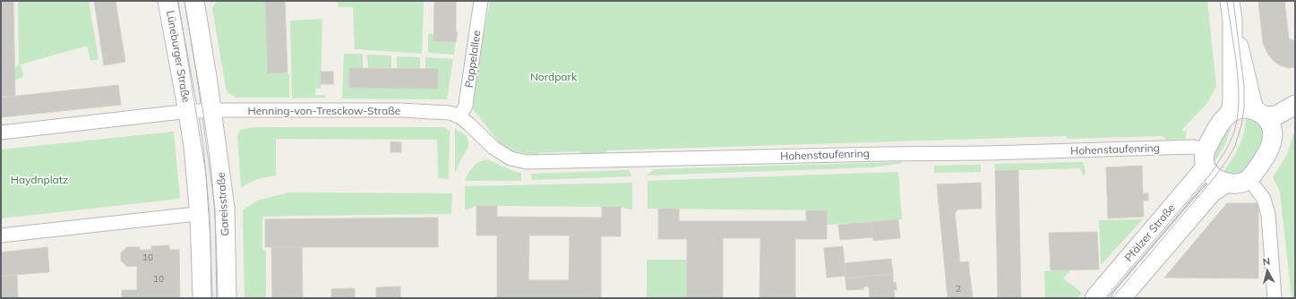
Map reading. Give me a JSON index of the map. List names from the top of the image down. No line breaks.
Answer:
{"streets":{"street":["Lüneburger Straße","Pappelallee","Henning-von-Tresckow-Straße","Hohenstaufenring","Gareisstraße","Pfälzer Straße"]},"crossings":[["Lüneburger Straße","Henning-von-Tresckow-Straße"],["Pappelallee","Henning-von-Tresckow-Straße"],["Pappelallee","Hohenstaufenring"],["Henning-von-Tresckow-Straße","Hohenstaufenring"],["Henning-von-Tresckow-Straße","Gareisstraße"],["Hohenstaufenring","Pfälzer Straße"]],"parks":["Nordpark","Haydnplatz"],"house_numbers":["10","10","2"],"north":"top"}
